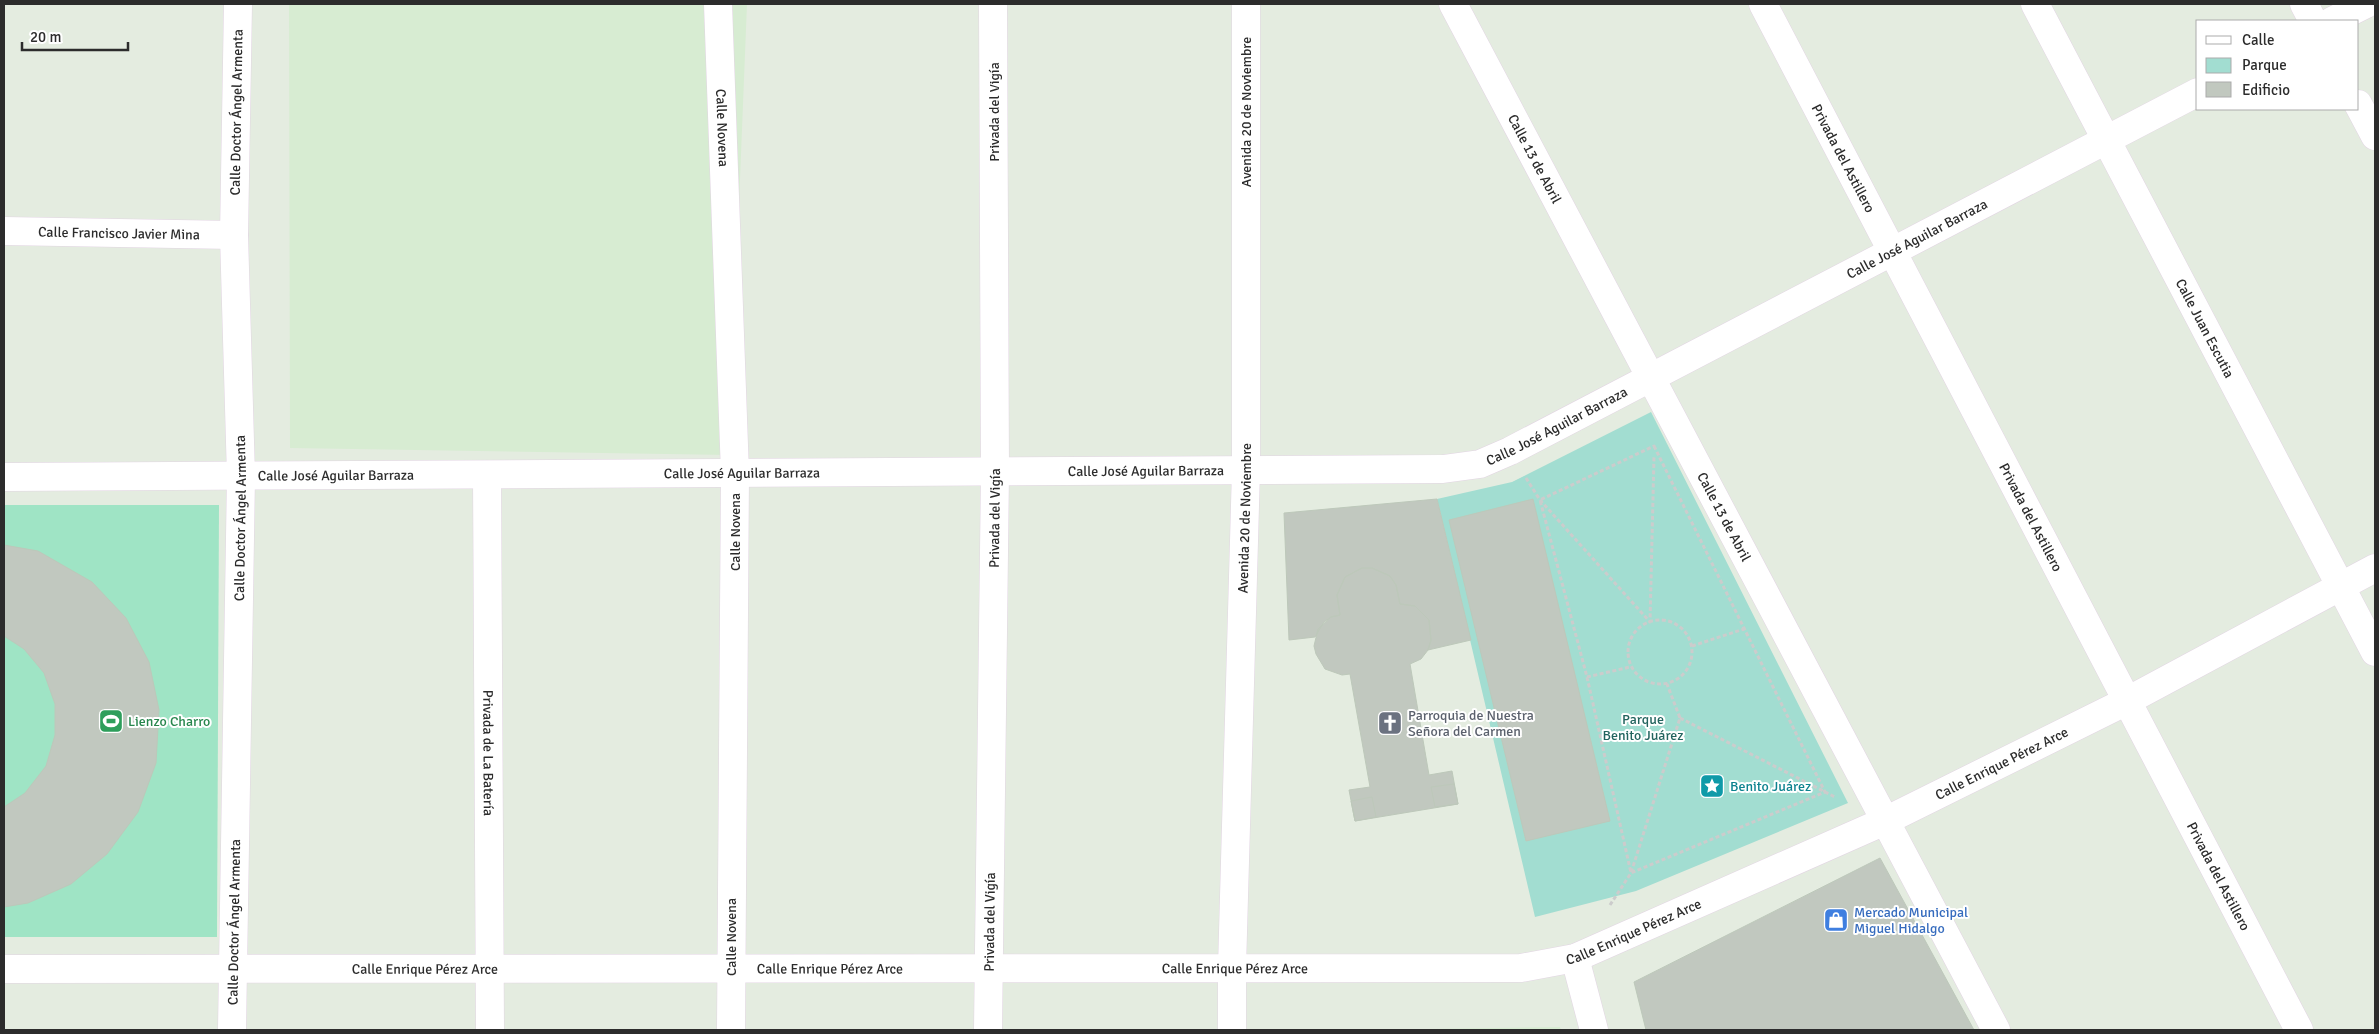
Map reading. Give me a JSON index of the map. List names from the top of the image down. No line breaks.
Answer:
{"streets":{"street":["Calle Doctor Ángel Armenta","Privada del Vigía","Avenida 20 de Noviembre","Calle Novena","Privada del Astillero","Calle 13 de Abril","Calle Francisco Javier Mina","Calle José Aguilar Barraza","Calle Juan Escutia","Privada de La Batería","Calle Enrique Pérez Arce"]},"crossings":[["Calle Doctor Ángel Armenta","Calle Francisco Javier Mina"],["Calle Doctor Ángel Armenta","Calle José Aguilar Barraza"],["Calle Doctor Ángel Armenta","Calle Enrique Pérez Arce"],["Privada del Vigía","Calle José Aguilar Barraza"],["Privada del Vigía","Calle Enrique Pérez Arce"],["Avenida 20 de Noviembre","Calle José Aguilar Barraza"],["Avenida 20 de Noviembre","Calle Enrique Pérez Arce"],["Calle Novena","Calle José Aguilar Barraza"],["Calle Novena","Calle Enrique Pérez Arce"],["Privada del Astillero","Calle José Aguilar Barraza"],["Privada del Astillero","Calle Enrique Pérez Arce"],["Calle 13 de Abril","Calle José Aguilar Barraza"],["Calle 13 de Abril","Calle Enrique Pérez Arce"],["Calle José Aguilar Barraza","Calle Juan Escutia"],["Calle José Aguilar Barraza","Privada de La Batería"],["Calle Juan Escutia","Calle Enrique Pérez Arce"],["Privada de La Batería","Calle Enrique Pérez Arce"]],"parks":["Parque Benito Juárez"],"places":{"sports":["Lienzo Charro"],"church":["Parroquia de Nuestra Señora del Carmen"],"place":["Benito Juárez"],"shop":["Mercado Municipal Miguel Hidalgo"]},"legend":["Calle","Parque","Edificio"],"scale_bar":"20 m"}
